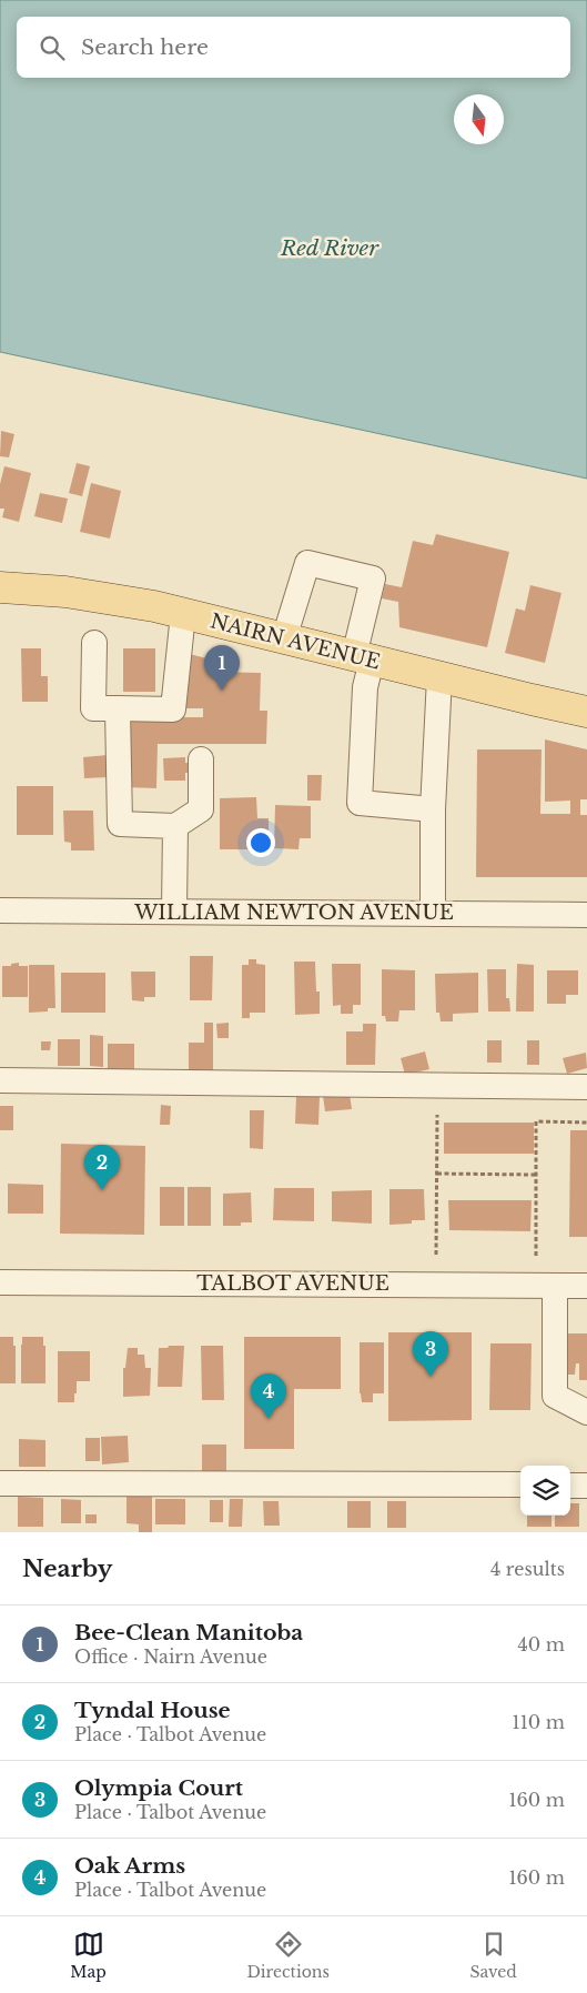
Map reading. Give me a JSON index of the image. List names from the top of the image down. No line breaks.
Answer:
{"streets":{"main road":["NAIRN AVENUE"],"street":["WILLIAM NEWTON AVENUE","TALBOT AVENUE"]},"water":["Red River"],"north":"bottom","page":{"search":"Search here","pins":["1","2","3","4"],"heading":["Nearby","4 results"],"list":[{"mark":"1","name":"Bee-Clean Manitoba","note":"Office · Nairn Avenue","value":"40 m"},{"mark":"2","name":"Tyndal House","note":"Place · Talbot Avenue","value":"110 m"},{"mark":"3","name":"Olympia Court","note":"Place · Talbot Avenue","value":"160 m"},{"mark":"4","name":"Oak Arms","note":"Place · Talbot Avenue","value":"160 m"}],"nav":["Map","Directions","Saved"]}}
